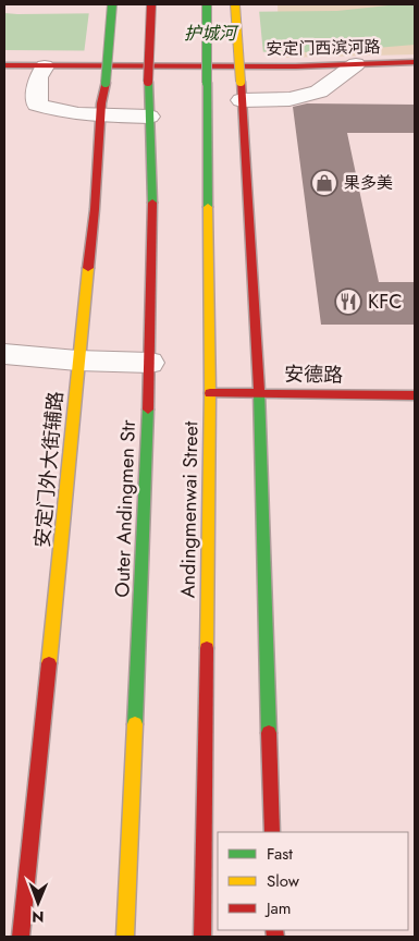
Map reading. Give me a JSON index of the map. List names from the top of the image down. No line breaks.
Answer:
{"streets":{"street":["安定门西滨河路","安德路","安定门外大街辅路","Outer Andingmen Str","Andingmenwai Street"]},"crossings":[["安德路","Andingmenwai Street"]],"water":["护城河"],"places":{"shop":["果多美"],"restaurant":["KFC"]},"legend":["Fast","Slow","Jam"],"north":"bottom"}
